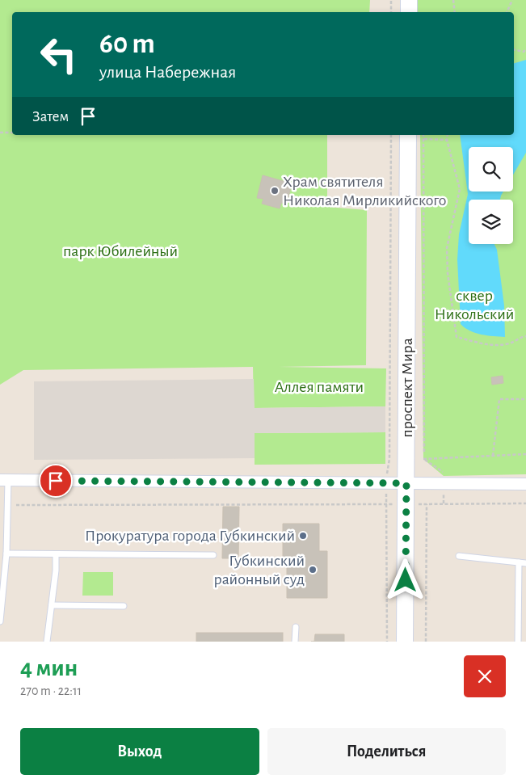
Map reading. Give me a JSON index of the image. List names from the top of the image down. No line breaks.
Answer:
{"streets":{"main road":["проспект Мира"]},"parks":["парк Юбилейный","сквер Никольский","Аллея памяти"],"places":["Храм святителя Николая Мирликийского","Прокуратура города Губкинский","Губкинский районный суд"],"page":{"turn":["60 m","улица Набережная"],"then":"Затем","heading":["4 мин","270 m · 22:11"],"buttons":["Выход","Поделиться"]}}
